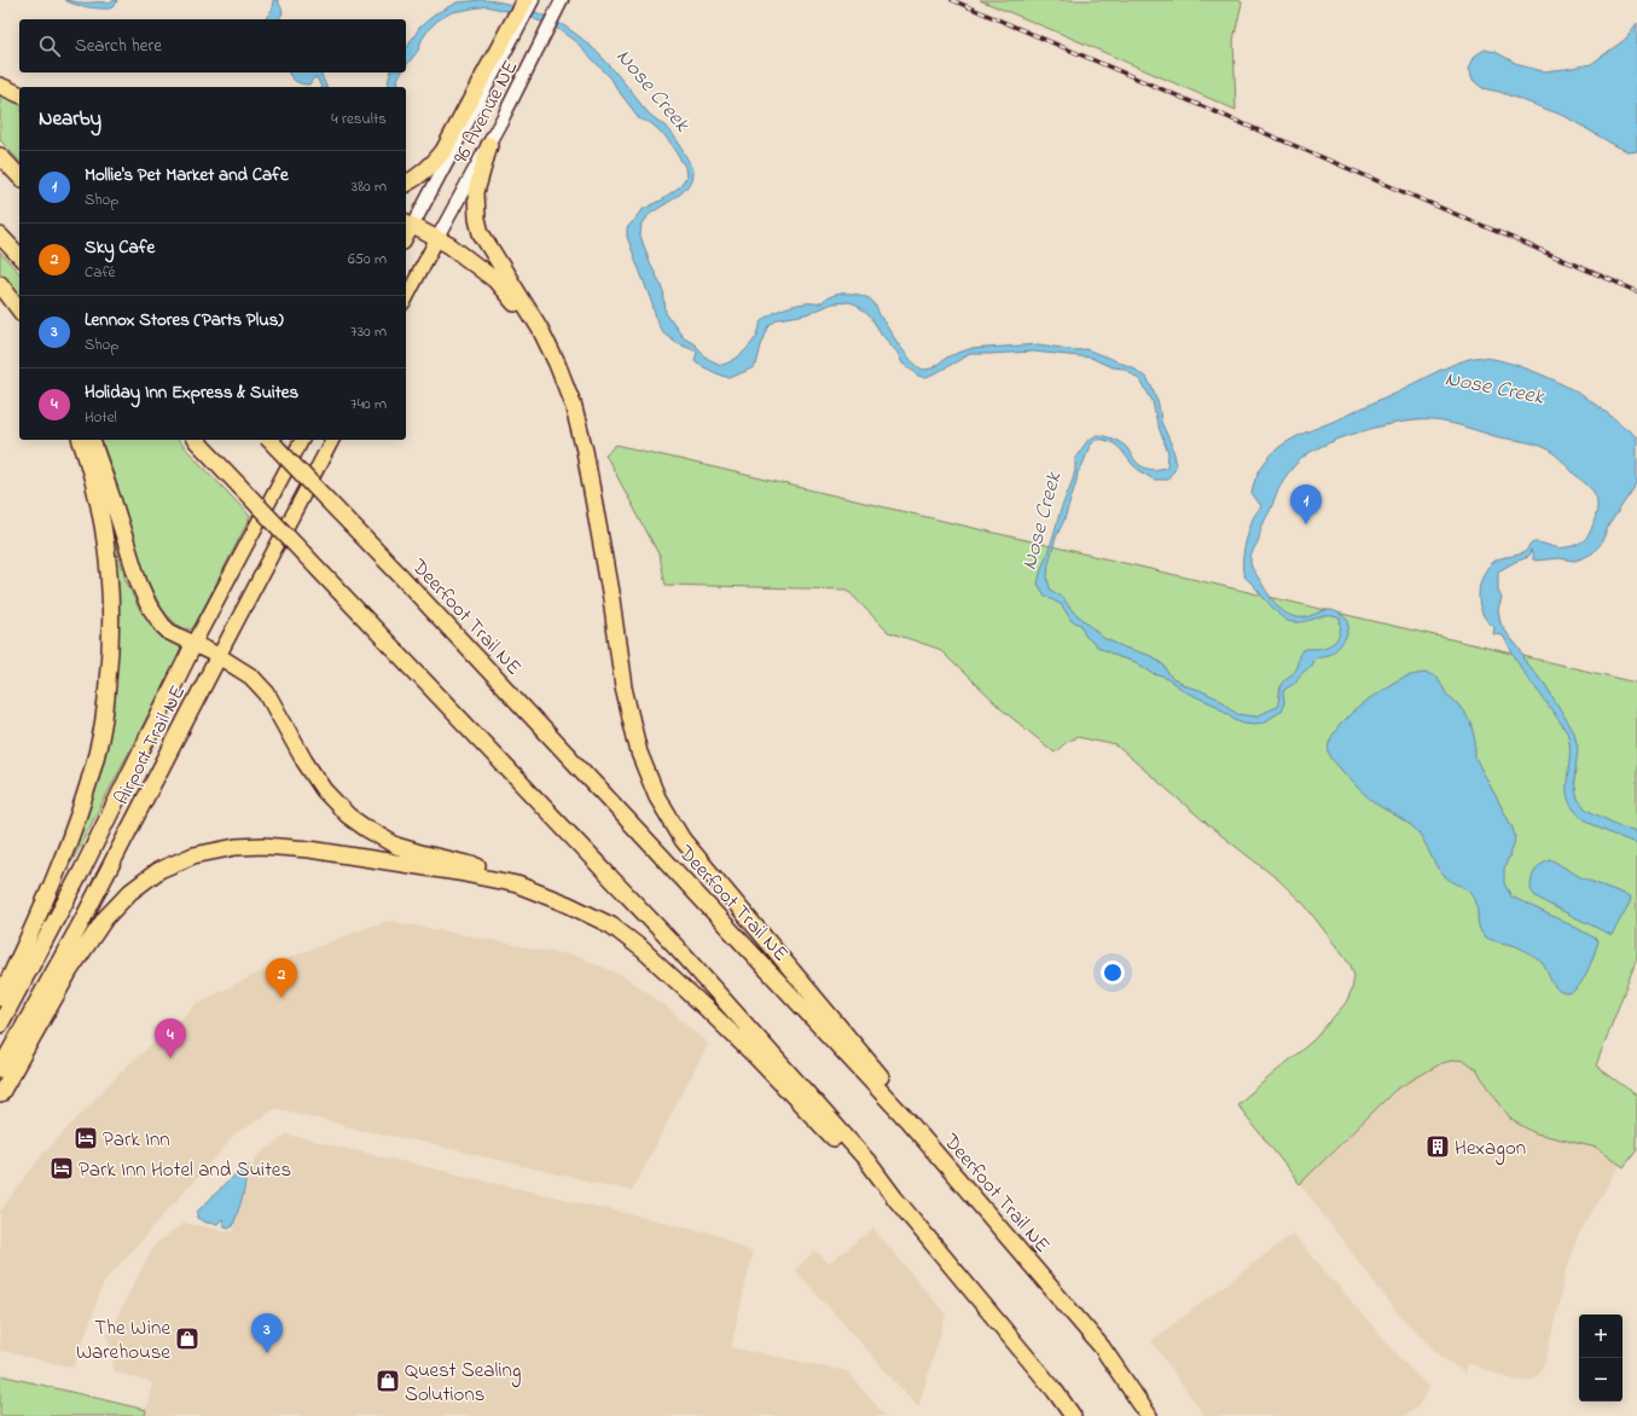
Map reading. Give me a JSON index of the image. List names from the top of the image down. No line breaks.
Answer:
{"streets":{"highway":["Deerfoot Trail NE","Airport Trail NE"],"main road":["96 Avenue NE"]},"water":["Nose Creek"],"places":{"hotel":["Park Inn","Park Inn Hotel and Suites"],"building":["Hexagon"],"shop":["The Wine Warehouse","Quest Sealing Solutions"]},"page":{"search":"Search here","heading":["Nearby","4 results"],"list":[{"mark":"1","name":"Mollie's Pet Market and Cafe","note":"Shop","value":"380 m"},{"mark":"2","name":"Sky Cafe","note":"Café","value":"650 m"},{"mark":"3","name":"Lennox Stores (Parts Plus)","note":"Shop","value":"730 m"},{"mark":"4","name":"Holiday Inn Express & Suites","note":"Hotel","value":"740 m"}],"pins":["1","2","4","3"],"map_buttons":["+","−"]}}
